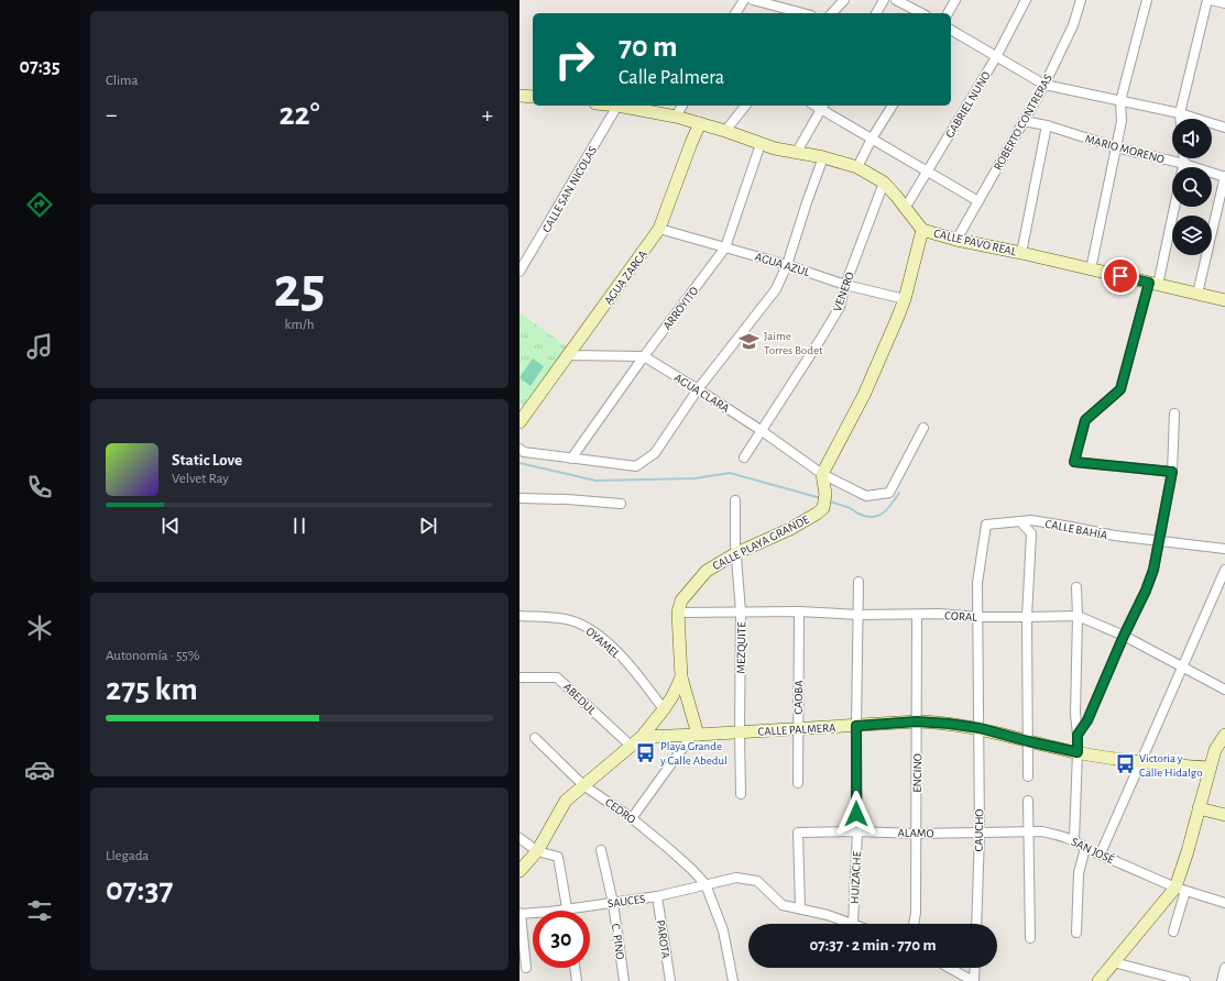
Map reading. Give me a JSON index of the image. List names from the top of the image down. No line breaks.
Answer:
{"streets":{"street":["GABRIEL NUNO","ROBERTO CONTRERAS","MARIO MORENO","CALLE SAN NICOLAS","CALLE PAVO REAL","AGUA AZUL","AGUA ZARCA","VENERO","ARROYITO","AGUA CLARA","CALLE BAHÍA","CALLE PLAYA GRANDE","CORAL","OYAMEL","MEZQUITE","CAOBA","ABEDUL","CALLE PALMERA","ENCINO","CEDRO","CAUCHO","ALAMO","SAN JOSÉ","HUIZACHE","SAUCES","PAROTA","C. PINO"]},"crossings":[["GABRIEL NUNO","CALLE PAVO REAL"],["ROBERTO CONTRERAS","MARIO MORENO"],["ROBERTO CONTRERAS","CALLE PAVO REAL"],["CALLE SAN NICOLAS","CALLE PAVO REAL"],["CALLE PAVO REAL","AGUA ZARCA"],["CALLE PAVO REAL","VENERO"],["CALLE PAVO REAL","ARROYITO"],["AGUA AZUL","AGUA ZARCA"],["AGUA AZUL","VENERO"],["AGUA AZUL","ARROYITO"],["VENERO","AGUA CLARA"],["ARROYITO","AGUA CLARA"],["AGUA CLARA","CALLE PLAYA GRANDE"],["CALLE BAHÍA","CAUCHO"],["CALLE PLAYA GRANDE","CORAL"],["CALLE PLAYA GRANDE","OYAMEL"],["CALLE PLAYA GRANDE","MEZQUITE"],["CALLE PLAYA GRANDE","ABEDUL"],["CALLE PLAYA GRANDE","CALLE PALMERA"],["CALLE PLAYA GRANDE","CEDRO"],["CORAL","MEZQUITE"],["CORAL","CAOBA"],["CORAL","ENCINO"],["CORAL","CAUCHO"],["CORAL","HUIZACHE"],["MEZQUITE","CALLE PALMERA"],["CAOBA","CALLE PALMERA"],["CALLE PALMERA","ENCINO"],["CALLE PALMERA","CAUCHO"],["CALLE PALMERA","HUIZACHE"],["ENCINO","ALAMO"],["CEDRO","SAUCES"],["CAUCHO","ALAMO"],["CAUCHO","SAN JOSÉ"],["ALAMO","SAN JOSÉ"],["ALAMO","HUIZACHE"],["SAUCES","PAROTA"],["SAUCES","C. PINO"]],"places":{"school or university":["Jaime Torres Bodet"],"bus stop":["Playa Grande y Calle Abedul","Victoria y Calle Hidalgo"]},"page":{"tabs":"07:35","tile":["Clima",["25","km/h"],["Autonomía · 55%","275 km"],["Llegada","07:37"]],"turn":["70 m","Calle Palmera"],"heat":["−","22°","+"],"song":["Static Love","Velvet Ray"],"limit":"30","trip":"07:37 · 2 min · 770 m"}}
